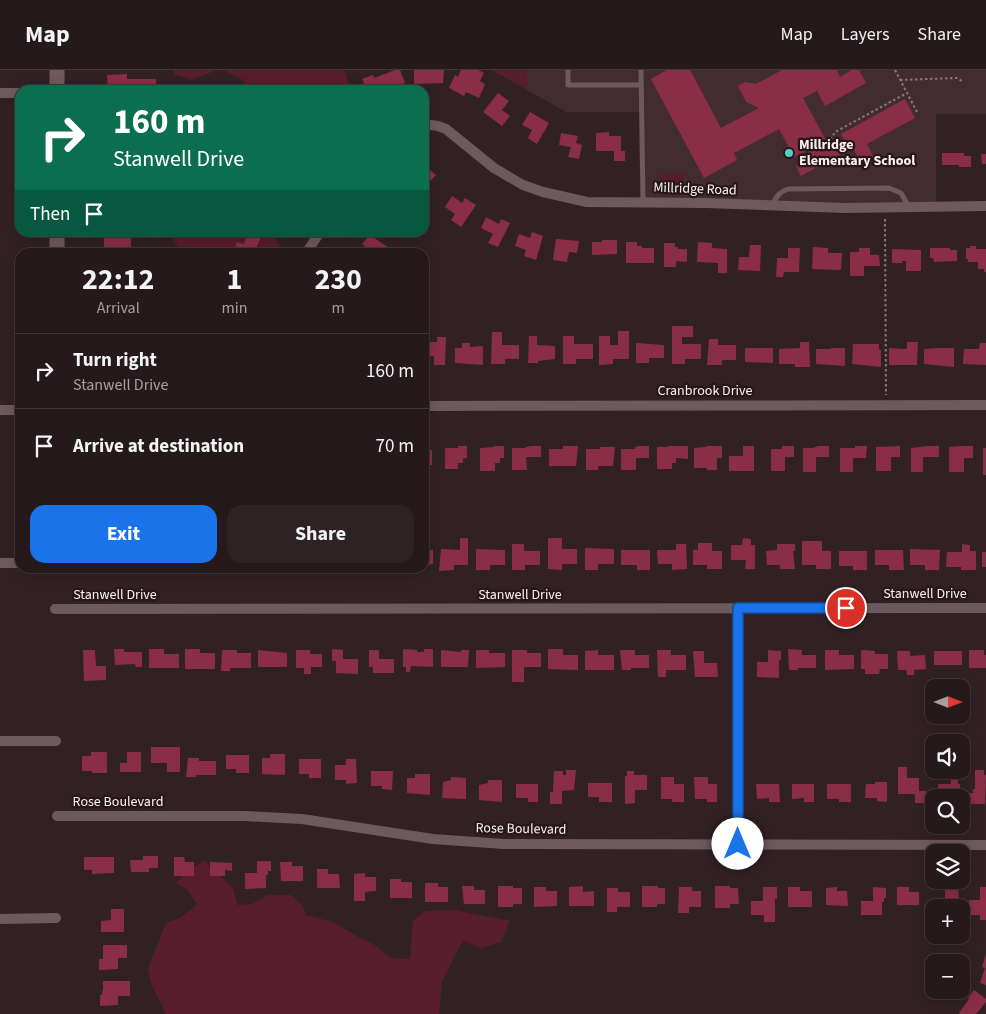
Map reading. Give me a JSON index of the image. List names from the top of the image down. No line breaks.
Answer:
{"streets":{"street":["Millridge Road","Cranbrook Drive","Stanwell Drive","Rose Boulevard"]},"places":["Millridge Elementary School"],"north":"right","page":{"header":"Map","nav":["Map","Layers","Share"],"turn":["160 m","Stanwell Drive"],"then":"Then","eta":["22:12","Arrival","1","min","230","m"],"list":[{"name":"Turn right","note":"Stanwell Drive","value":"160 m"},{"name":"Arrive at destination","value":"70 m"}],"buttons":["Exit","Share"],"map_buttons":["+","−"]}}
